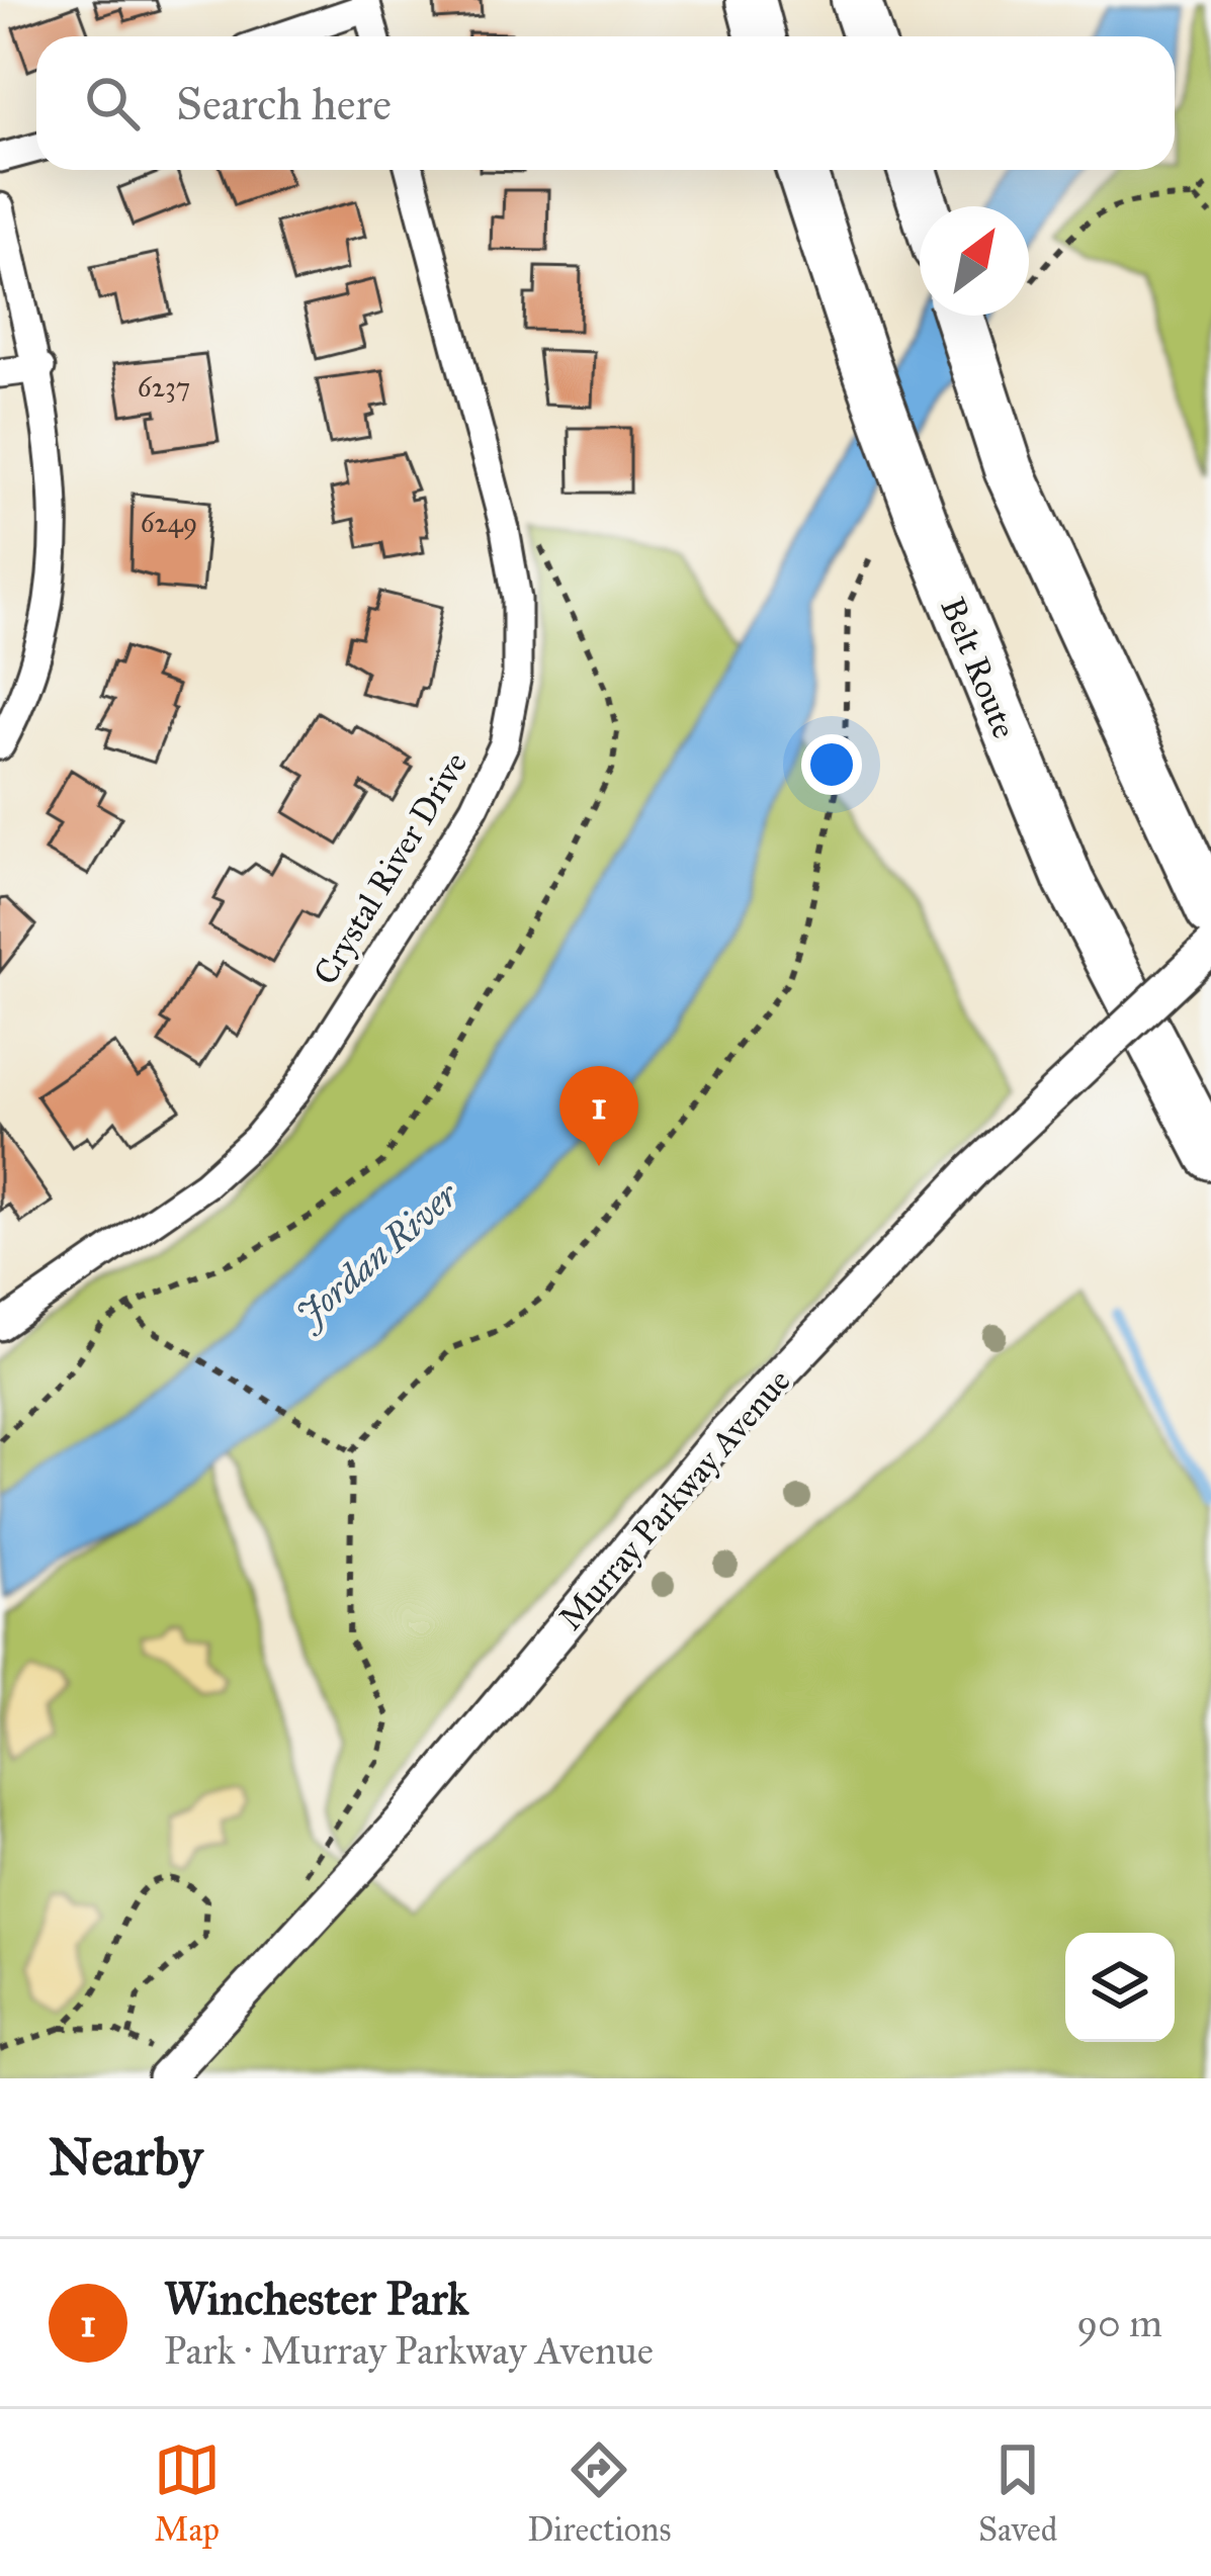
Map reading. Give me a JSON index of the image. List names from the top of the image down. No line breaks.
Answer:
{"streets":{"highway":["Belt Route"],"street":["Crystal River Drive","Murray Parkway Avenue"]},"water":["Jordan River"],"house_numbers":["6237","6249"],"north":"top right","page":{"search":"Search here","pins":"1","heading":"Nearby","list":[{"mark":"1","name":"Winchester Park","note":"Park · Murray Parkway Avenue","value":"90 m"}],"nav":["Map","Directions","Saved"]}}
